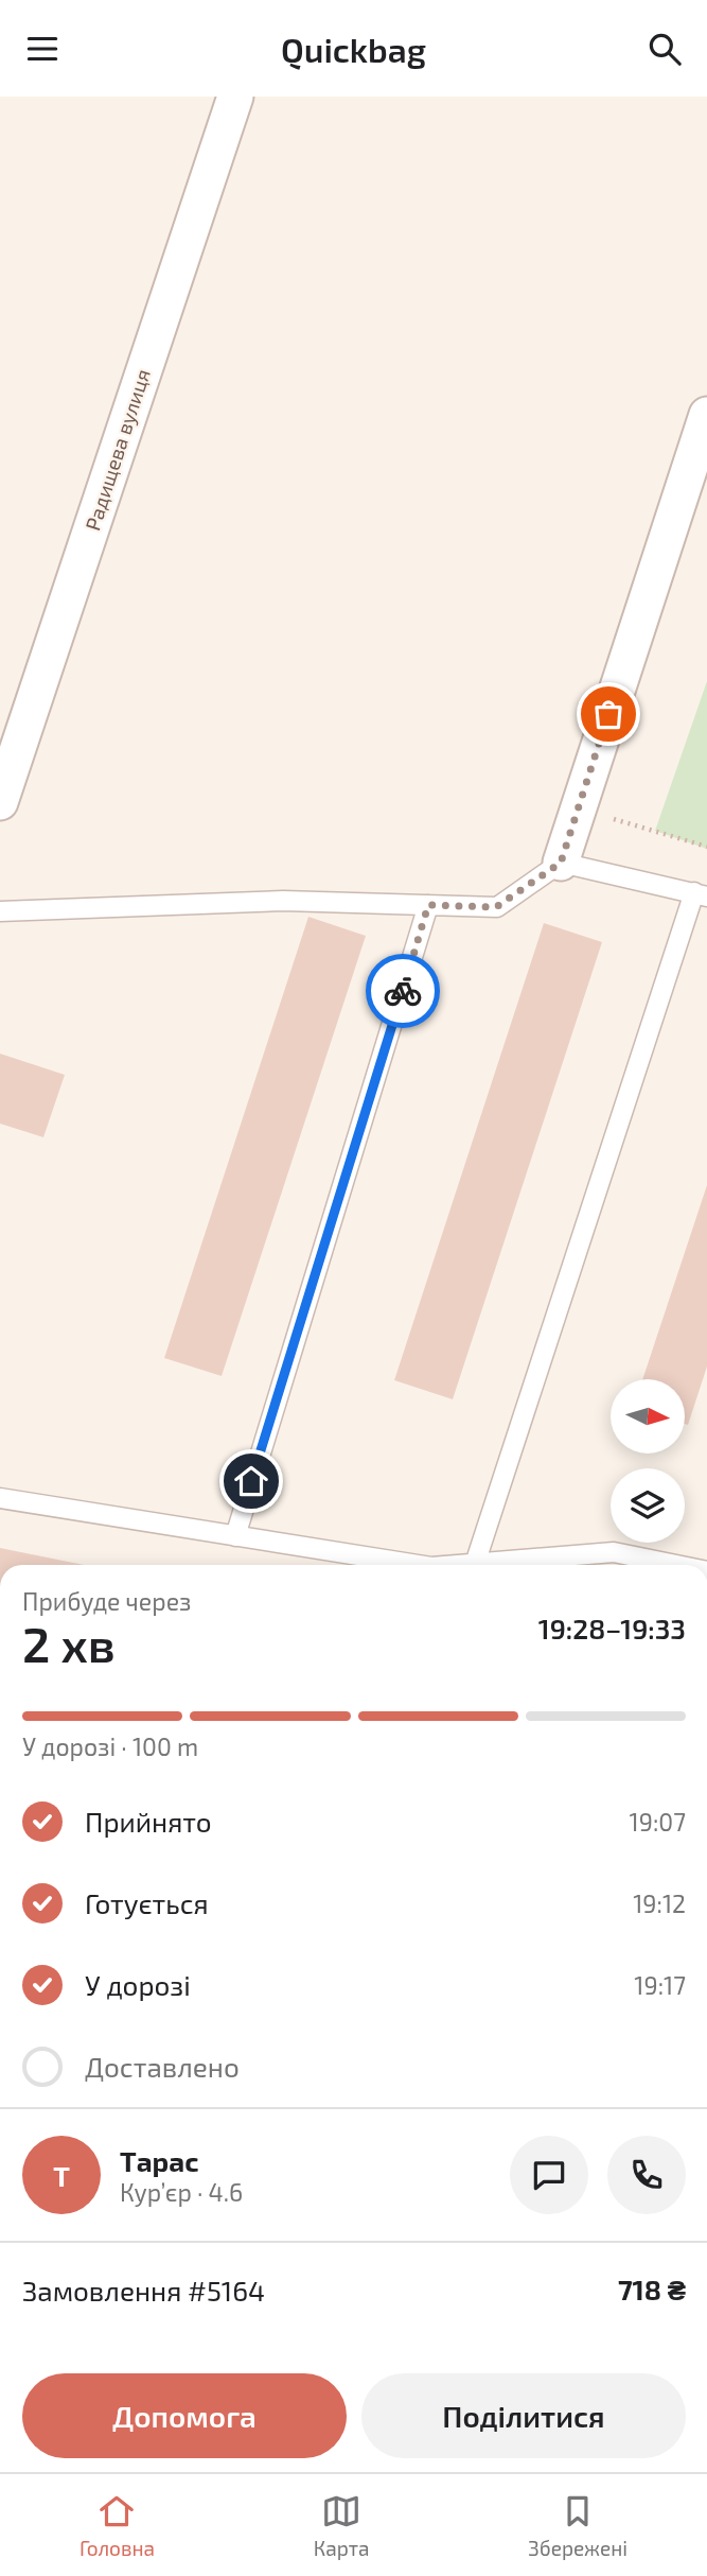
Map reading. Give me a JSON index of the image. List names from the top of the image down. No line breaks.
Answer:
{"streets":{"street":["Радищева вулиця"]},"north":"right","page":{"header":"Quickbag","heading":["2 хв","Прибуде через","19:28–19:33"],"panel":["Тарас","Кур’єр · 4.6","Замовлення #5164","718 ₴"],"bar":"У дорозі · 100 m","list":[["Прийнято","19:07"],["Готується","19:12"],["У дорозі","19:17"],"Доставлено"],"round":"Т","buttons":["Допомога","Поділитися"],"tabs":["Головна","Карта","Збережені"]}}
